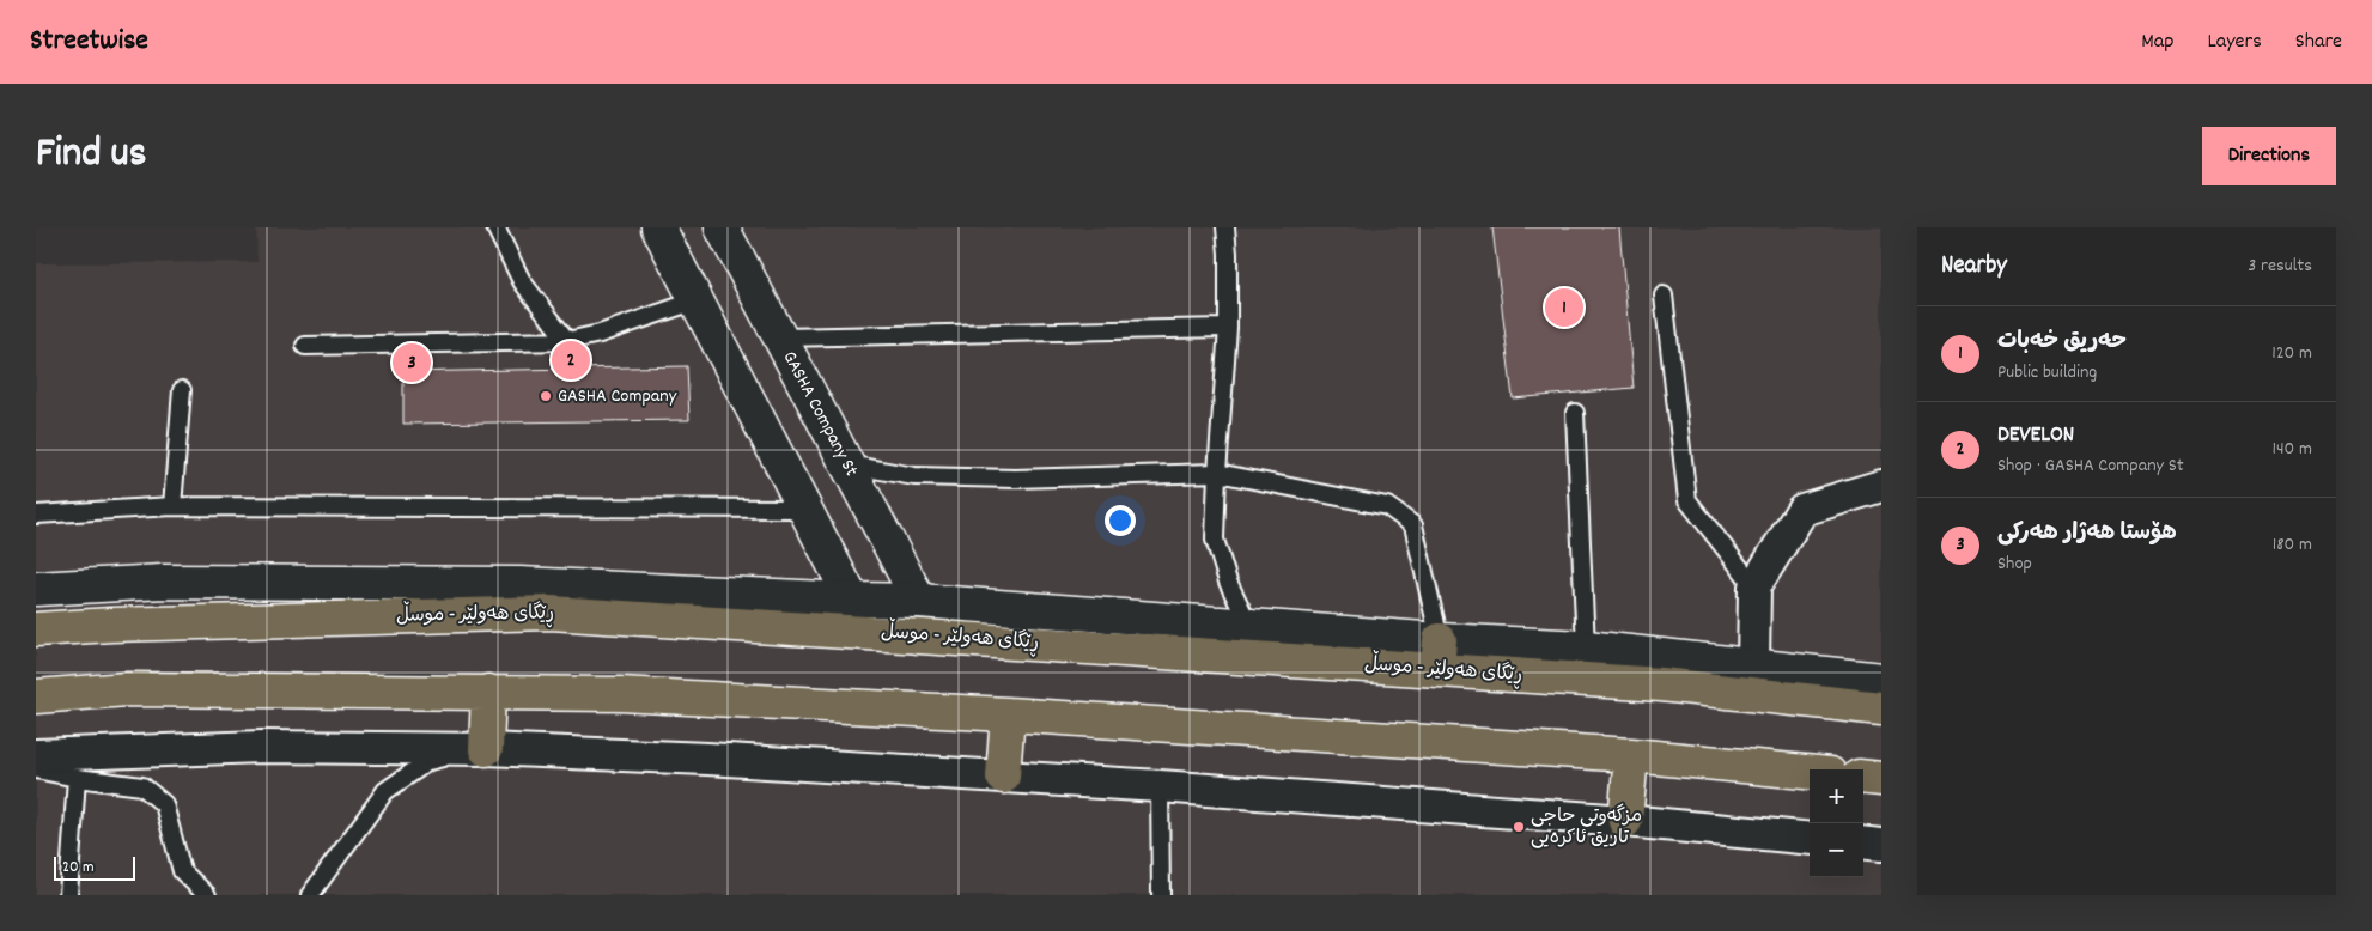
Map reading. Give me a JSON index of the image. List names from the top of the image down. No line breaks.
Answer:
{"streets":{"highway":["ڕێگای هەولێر - موسڵ"],"main road":["GASHA Company St"]},"places":["GASHA Company","مزگەوتی حاجی تاریق ئاکرەیی"],"scale_bar":"20 m","page":{"header":"Streetwise","nav":["Map","Layers","Share"],"title":"Find us","buttons":"Directions","heading":["Nearby","3 results"],"pins":["1","2","3"],"list":[{"mark":"1","name":"حەریق خەبات","note":"Public building","value":"120 m"},{"mark":"2","name":"DEVELON","note":"Shop · GASHA Company St","value":"140 m"},{"mark":"3","name":"هۆستا هەژار هەرکی","note":"Shop","value":"180 m"}],"map_buttons":["+","−"],"scale":"20 m"}}
